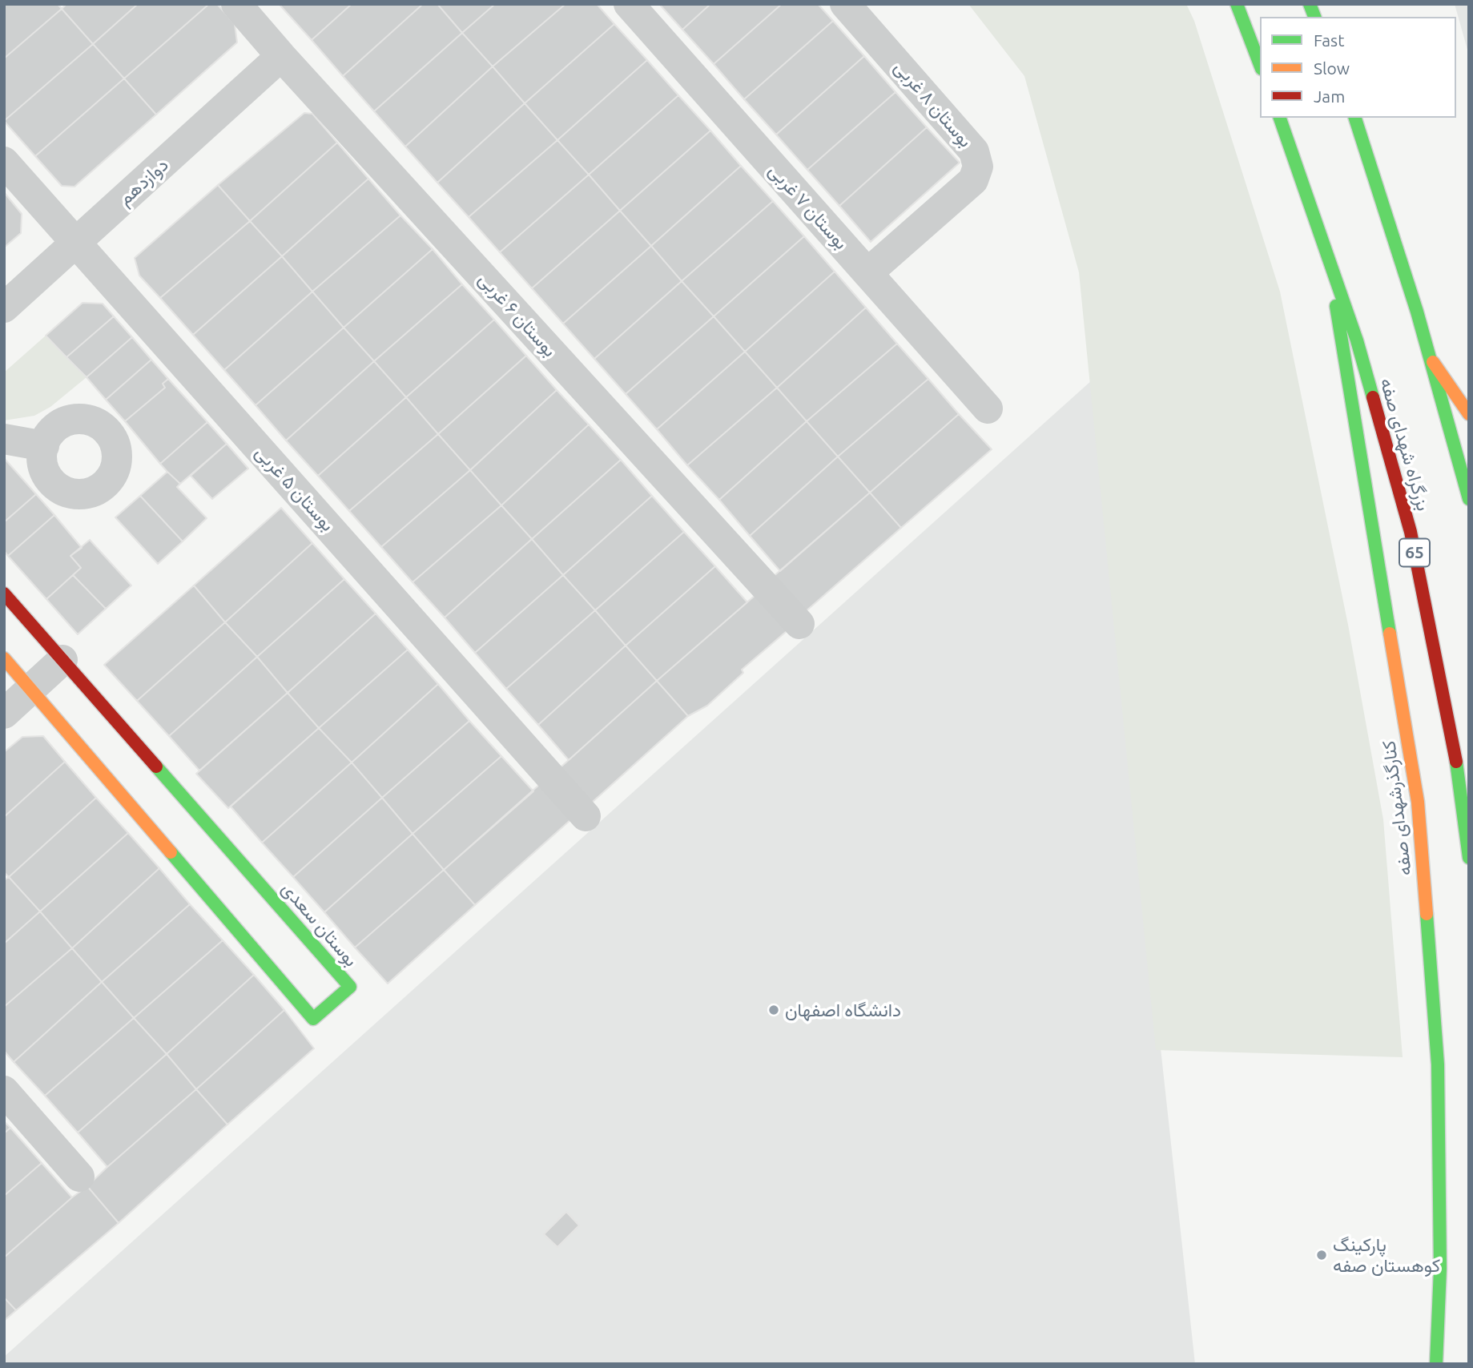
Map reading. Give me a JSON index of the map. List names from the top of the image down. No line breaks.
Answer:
{"streets":{"main road":["بزرگراه شهدای صفه","65","کنارگذرشهدای صفه","بوستان سعدی"],"street":["بوستان ۸ غربی","دوازدهم","بوستان ۷ غربی","بوستان ۶ غربی","بوستان ۵ غربی"]},"crossings":[["بوستان ۸ غربی","بوستان ۷ غربی"],["دوازدهم","بوستان ۶ غربی"],["دوازدهم","بوستان ۵ غربی"],["بزرگراه شهدای صفه","کنارگذرشهدای صفه"]],"places":["دانشگاه اصفهان","پارکینگ کوهستان صفه"],"legend":["Fast","Slow","Jam"]}
